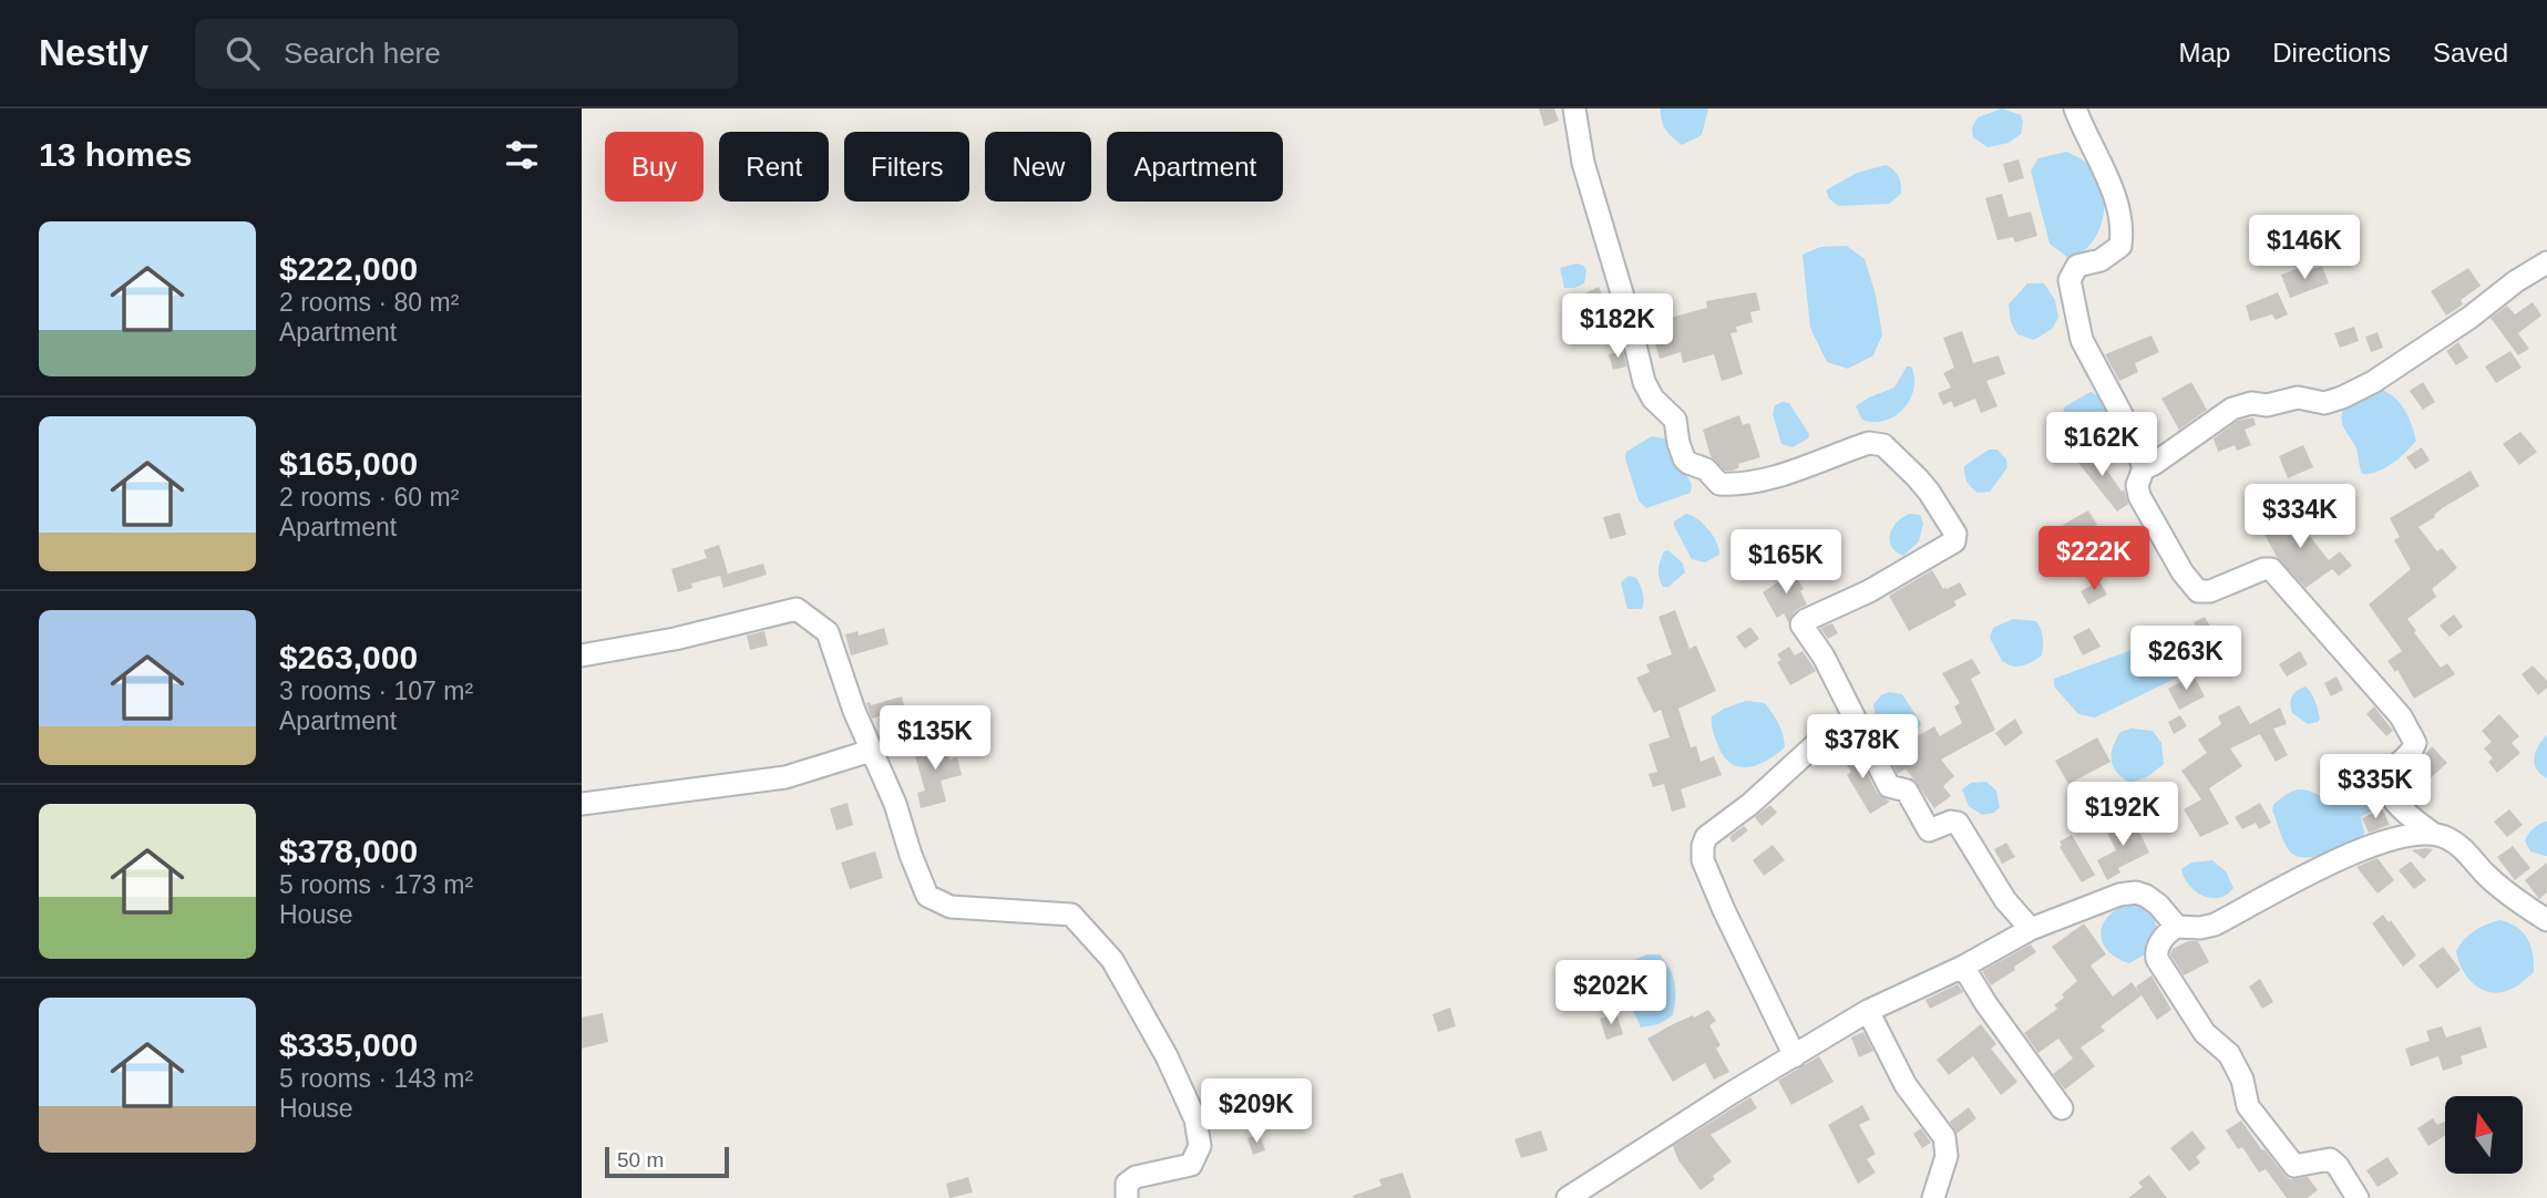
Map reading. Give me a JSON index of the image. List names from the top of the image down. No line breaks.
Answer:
{"scale_bar":"50 m","north":"top","page":{"header":"Nestly","search":"Search here","nav":["Map","Directions","Saved"],"heading":"13 homes","chip":["Buy","Rent","Filters","New","Apartment"],"list":[{"name":"$222,000","note":"2 rooms · 80 m² · Apartment"},{"name":"$165,000","note":"2 rooms · 60 m² · Apartment"},{"name":"$263,000","note":"3 rooms · 107 m² · Apartment"},{"name":"$378,000","note":"5 rooms · 173 m² · House"},{"name":"$335,000","note":"5 rooms · 143 m² · House"}],"price":["$146K","$182K","$162K","$334K","$222K","$165K","$263K","$135K","$378K","$335K","$192K","$202K","$209K"],"scale":"50 m"}}
